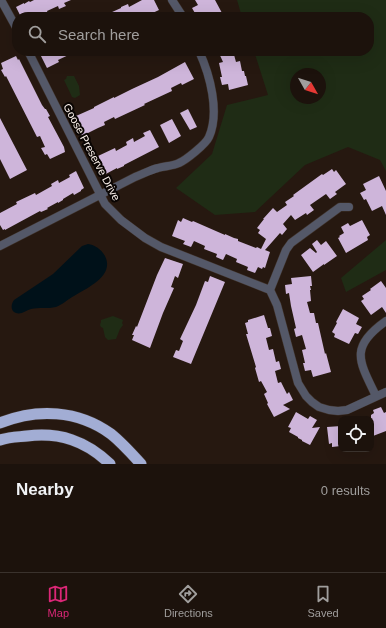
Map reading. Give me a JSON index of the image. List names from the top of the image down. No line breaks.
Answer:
{"streets":{"street":["Goose Preserve Drive"]},"north":"bottom right","page":{"search":"Search here","heading":["Nearby","0 results"],"nav":["Map","Directions","Saved"]}}
